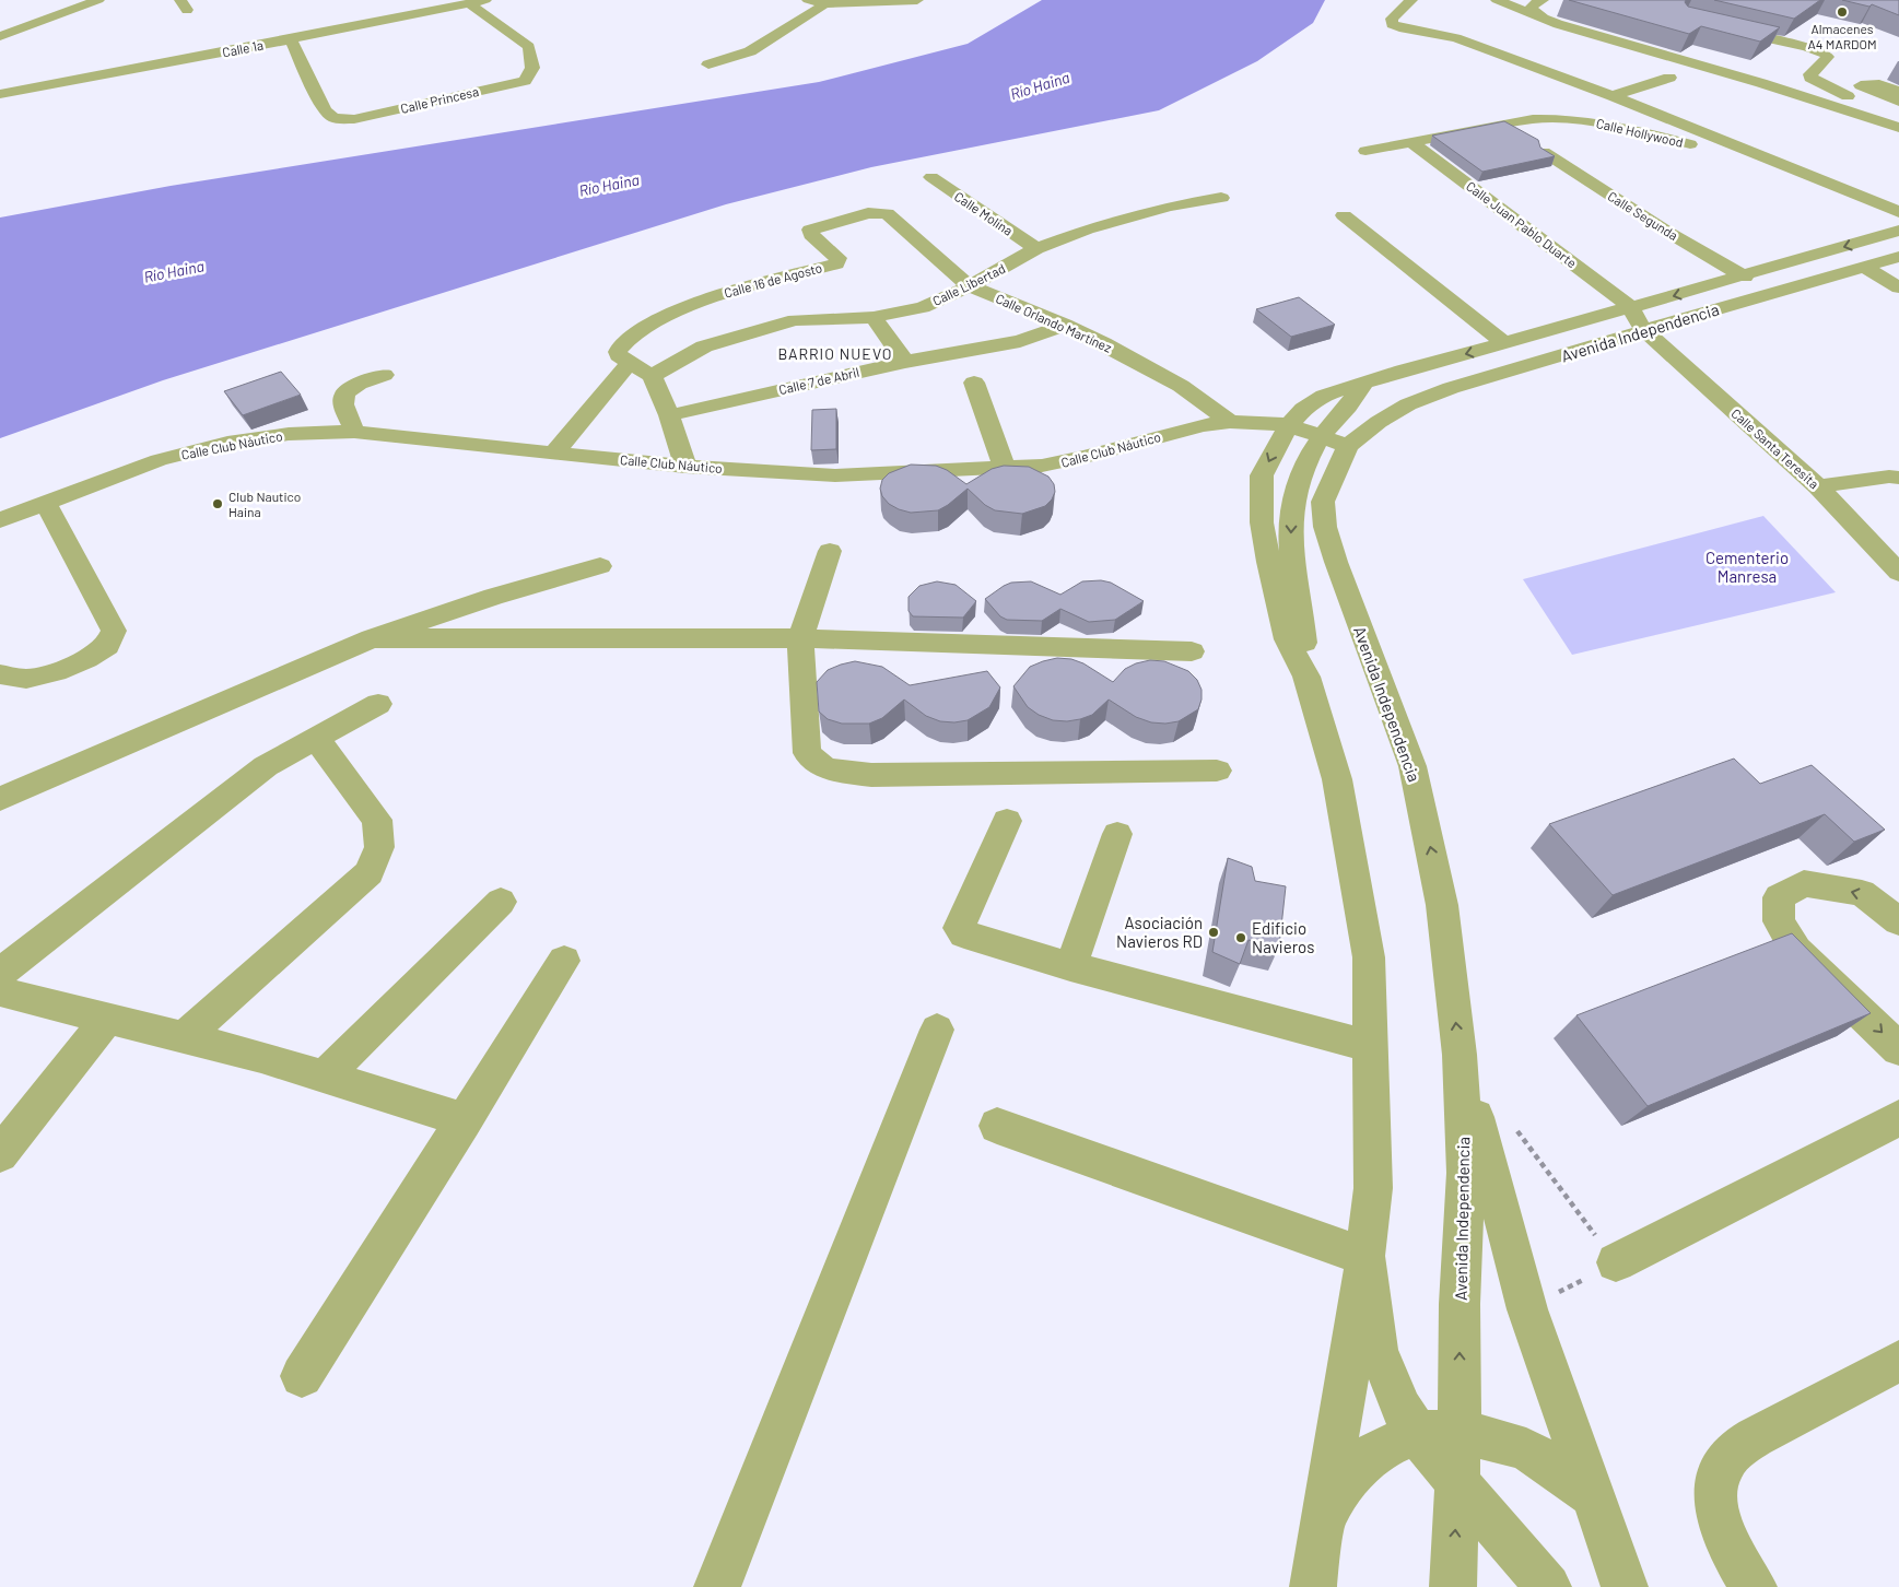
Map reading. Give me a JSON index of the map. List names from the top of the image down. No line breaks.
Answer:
{"streets":{"street":["Calle 1a","Calle Princesa","Calle Hollywood","Calle Molina","Calle Segunda","Calle Juan Pablo Duarte","Calle 16 de Agosto","Calle Libertad","Calle Orlando Martínez","Avenida Independencia","Calle 7 de Abril","Calle Club Náutico","Calle Santa Teresita"]},"crossings":[["Calle 1a","Calle Princesa"],["Calle Hollywood","Calle Juan Pablo Duarte"],["Calle Molina","Calle Libertad"],["Calle Segunda","Avenida Independencia"],["Calle Juan Pablo Duarte","Avenida Independencia"],["Calle Juan Pablo Duarte","Calle Santa Teresita"],["Calle 16 de Agosto","Calle Orlando Martínez"],["Calle Libertad","Calle Orlando Martínez"],["Calle Orlando Martínez","Calle 7 de Abril"],["Calle Orlando Martínez","Calle Club Náutico"],["Avenida Independencia","Calle Club Náutico"],["Avenida Independencia","Calle Santa Teresita"]],"districts":["BARRIO NUEVO"],"water":["Río Haina"],"parks":["Cementerio Manresa"],"places":["Almacenes A4 MARDOM","Club Nautico Haina","Asociación Navieros RD","Edificio Navieros"]}
